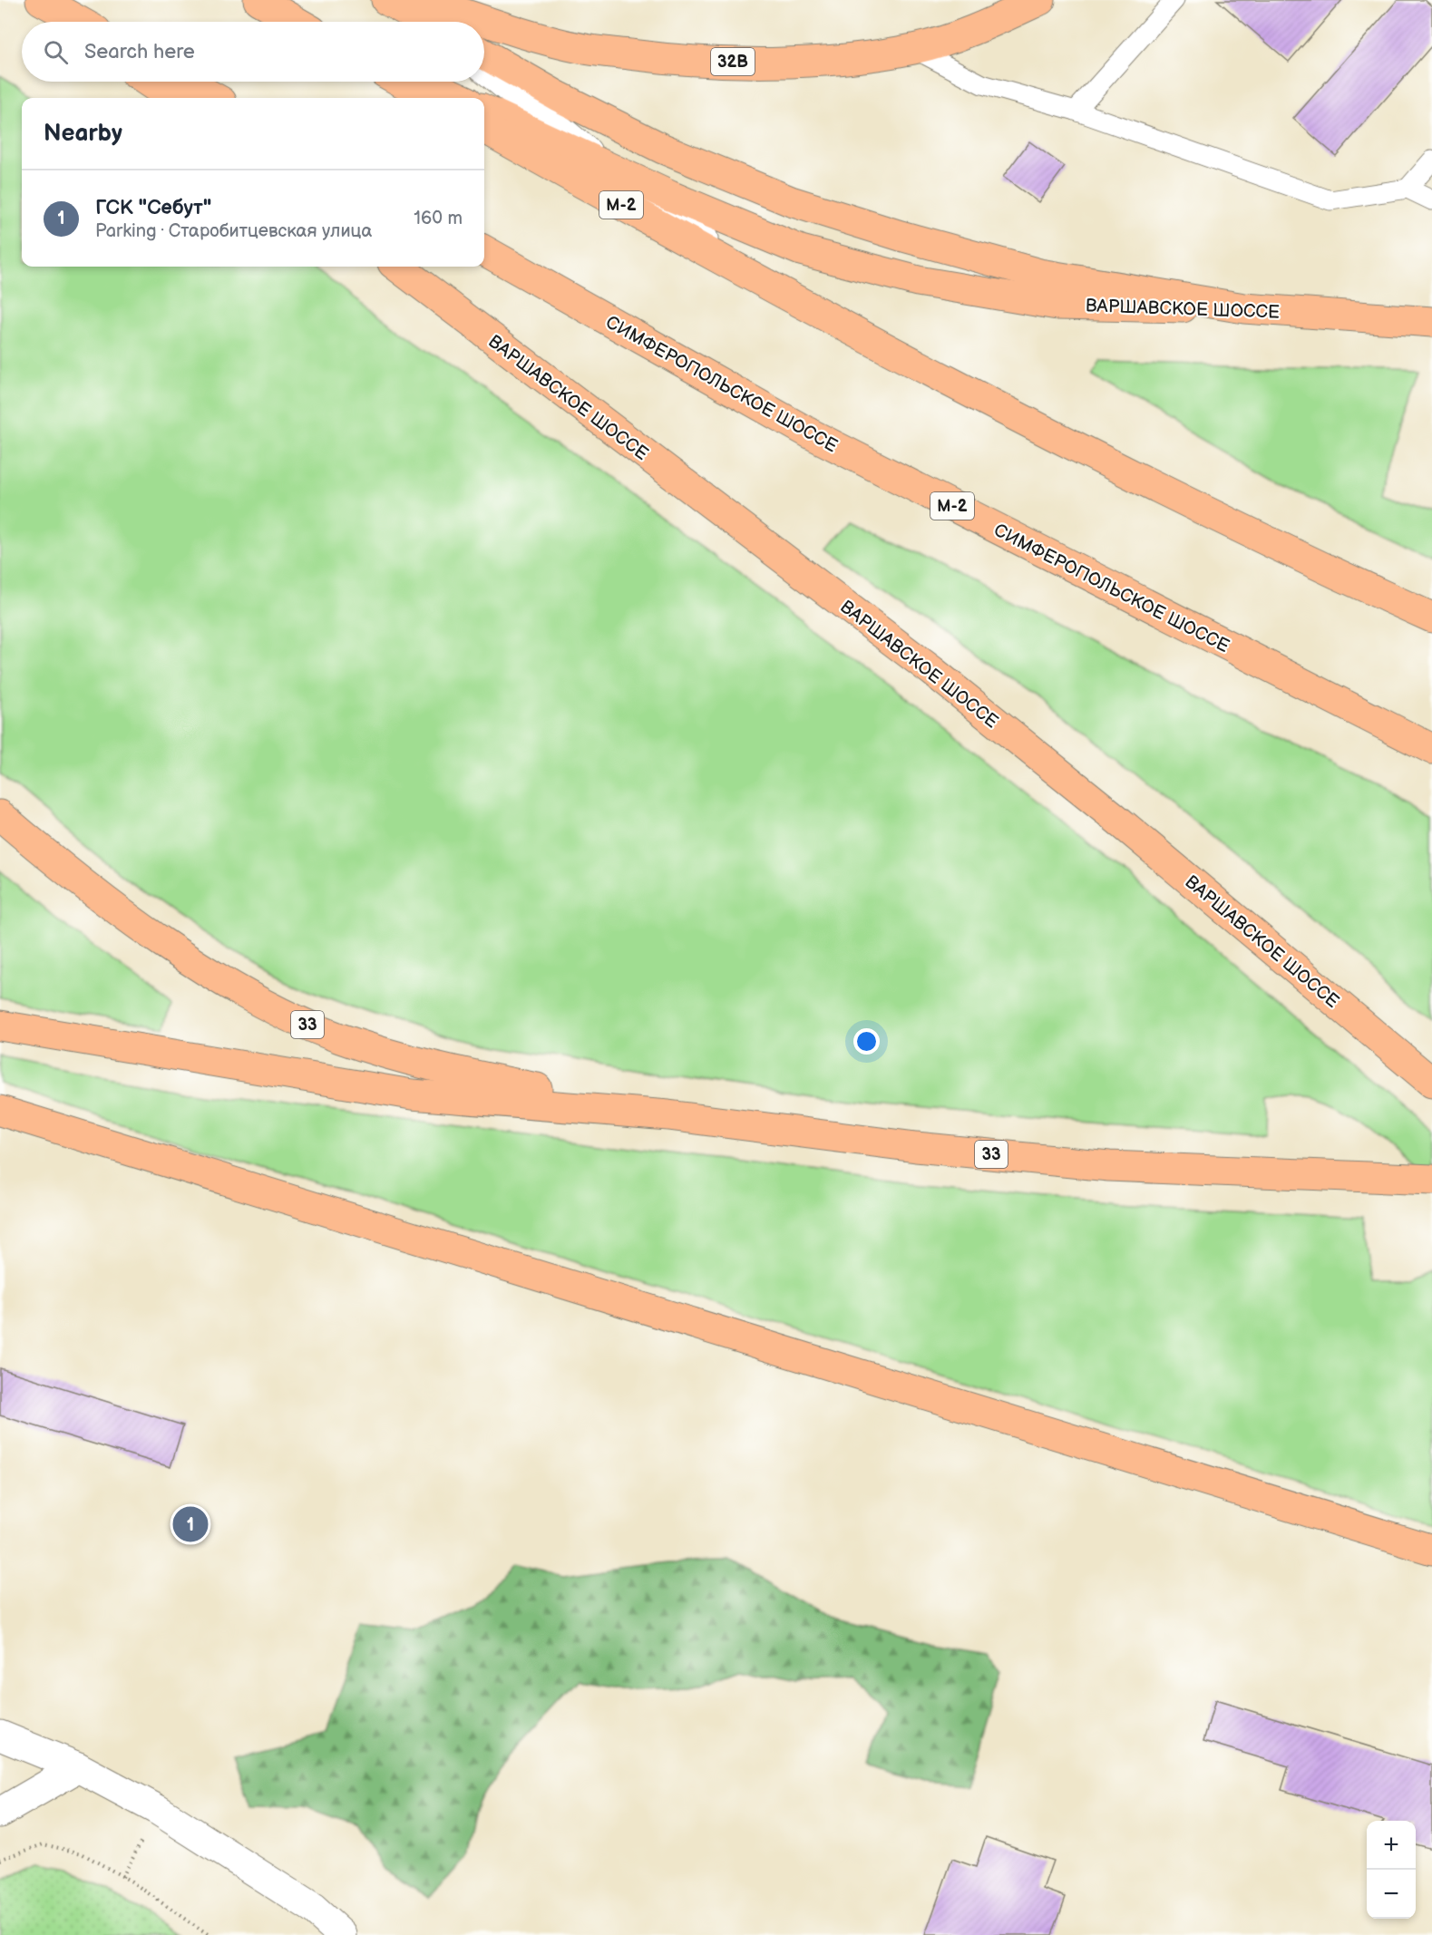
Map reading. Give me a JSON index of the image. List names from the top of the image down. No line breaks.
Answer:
{"streets":{"main road":["32B","М-2","ВАРШАВСКОЕ ШОССЕ","СИМФЕРОПОЛЬСКОЕ ШОССЕ","33"]},"page":{"search":"Search here","heading":"Nearby","list":[{"mark":"1","name":"ГСК \"Себут\"","note":"Parking · Старобитцевская улица","value":"160 m"}],"pins":"1","map_buttons":["+","−"]}}
